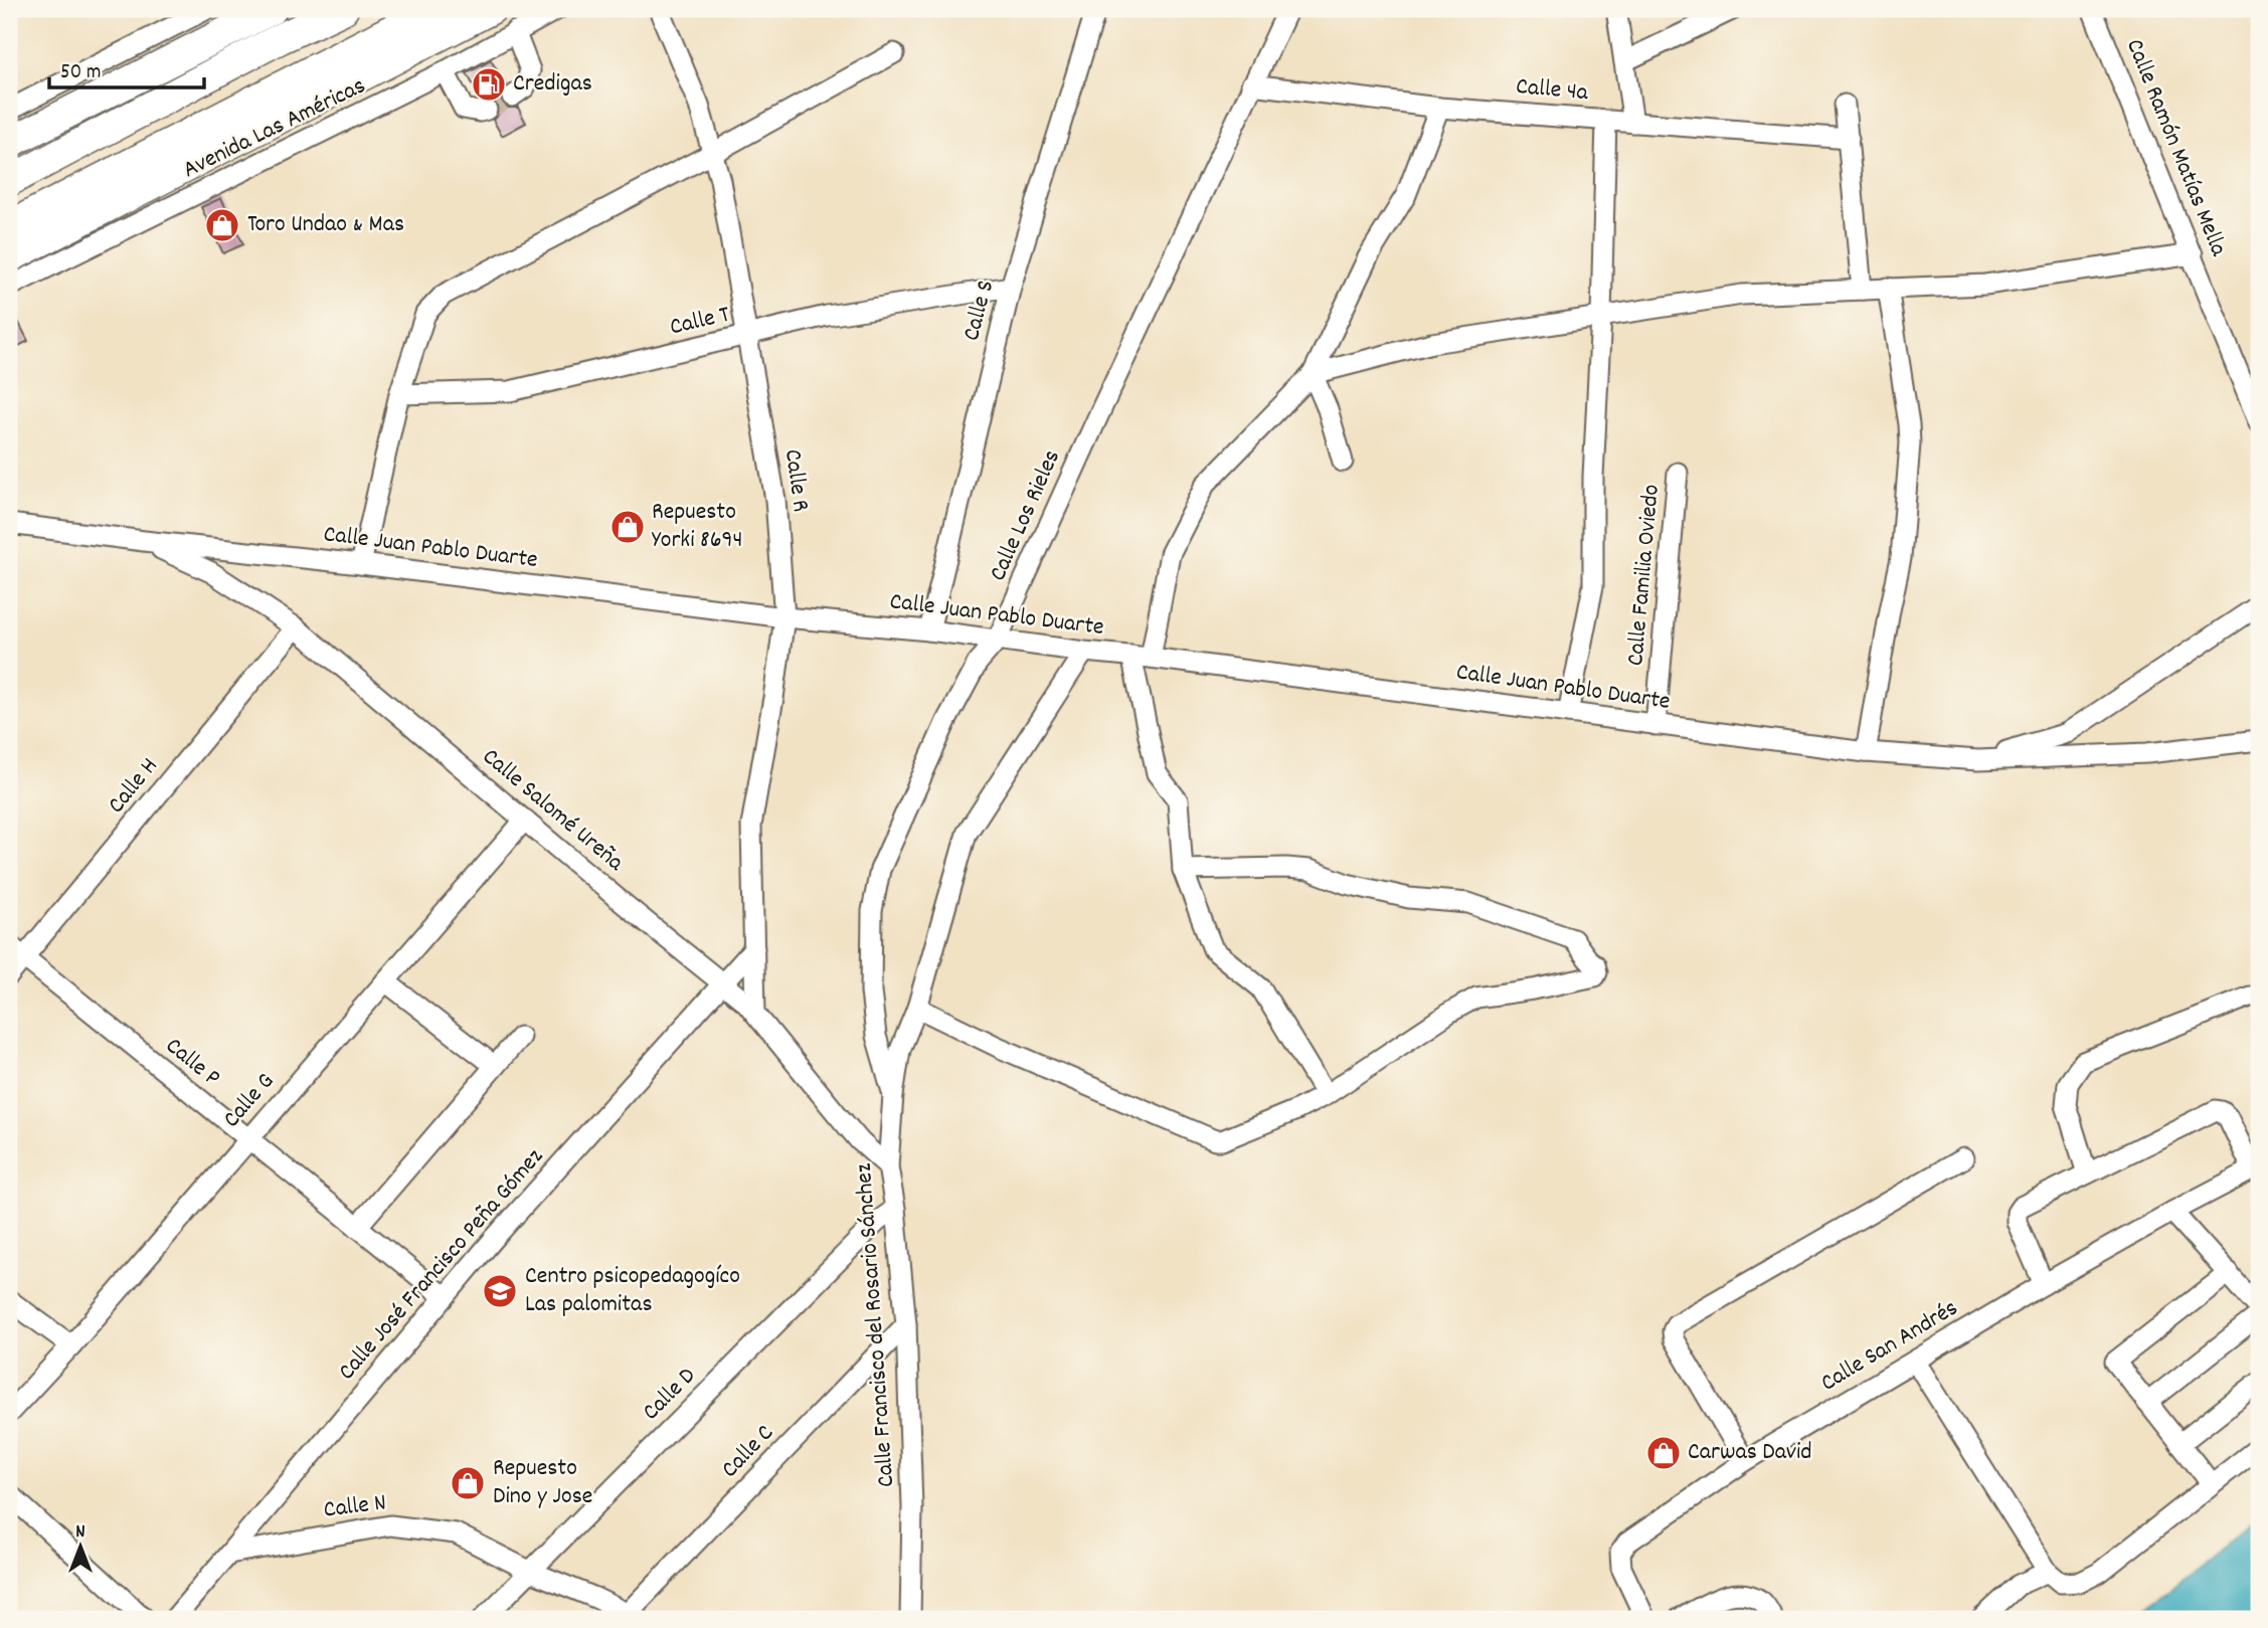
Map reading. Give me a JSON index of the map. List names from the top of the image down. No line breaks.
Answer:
{"streets":{"street":["Calle 4a","Avenida Las Américas","Calle Ramón Matías Mella","Calle S","Calle T","Calle R","Calle Los Rieles","Calle Juan Pablo Duarte","Calle Familia Oviedo","Calle H","Calle Salomé Ureña","Calle P","Calle G","Calle José Francisco Peña Gómez","Calle Francisco del Rosario Sánchez","Calle San Andrés","Calle D","Calle C","Calle N"]},"crossings":[["Calle 4a","Calle Los Rieles"],["Calle S","Calle T"],["Calle S","Calle Juan Pablo Duarte"],["Calle T","Calle R"],["Calle R","Calle Juan Pablo Duarte"],["Calle R","Calle Salomé Ureña"],["Calle R","Calle José Francisco Peña Gómez"],["Calle Los Rieles","Calle Juan Pablo Duarte"],["Calle Los Rieles","Calle Francisco del Rosario Sánchez"],["Calle Juan Pablo Duarte","Calle Familia Oviedo"],["Calle Juan Pablo Duarte","Calle Salomé Ureña"],["Calle Juan Pablo Duarte","Calle Francisco del Rosario Sánchez"],["Calle H","Calle Salomé Ureña"],["Calle H","Calle P"],["Calle Salomé Ureña","Calle G"],["Calle Salomé Ureña","Calle José Francisco Peña Gómez"],["Calle Salomé Ureña","Calle Francisco del Rosario Sánchez"],["Calle P","Calle G"],["Calle P","Calle José Francisco Peña Gómez"],["Calle José Francisco Peña Gómez","Calle N"],["Calle Francisco del Rosario Sánchez","Calle D"],["Calle Francisco del Rosario Sánchez","Calle C"],["Calle D","Calle N"],["Calle C","Calle N"]],"places":{"fuel station":["Credigas"],"shop":["Toro Undao & Mas","Repuesto Yorki 8694","Carwas David","Repuesto Dino y Jose"],"school or university":["Centro psicopedagogíco Las palomitas"]},"scale_bar":"50 m","north":"top"}
